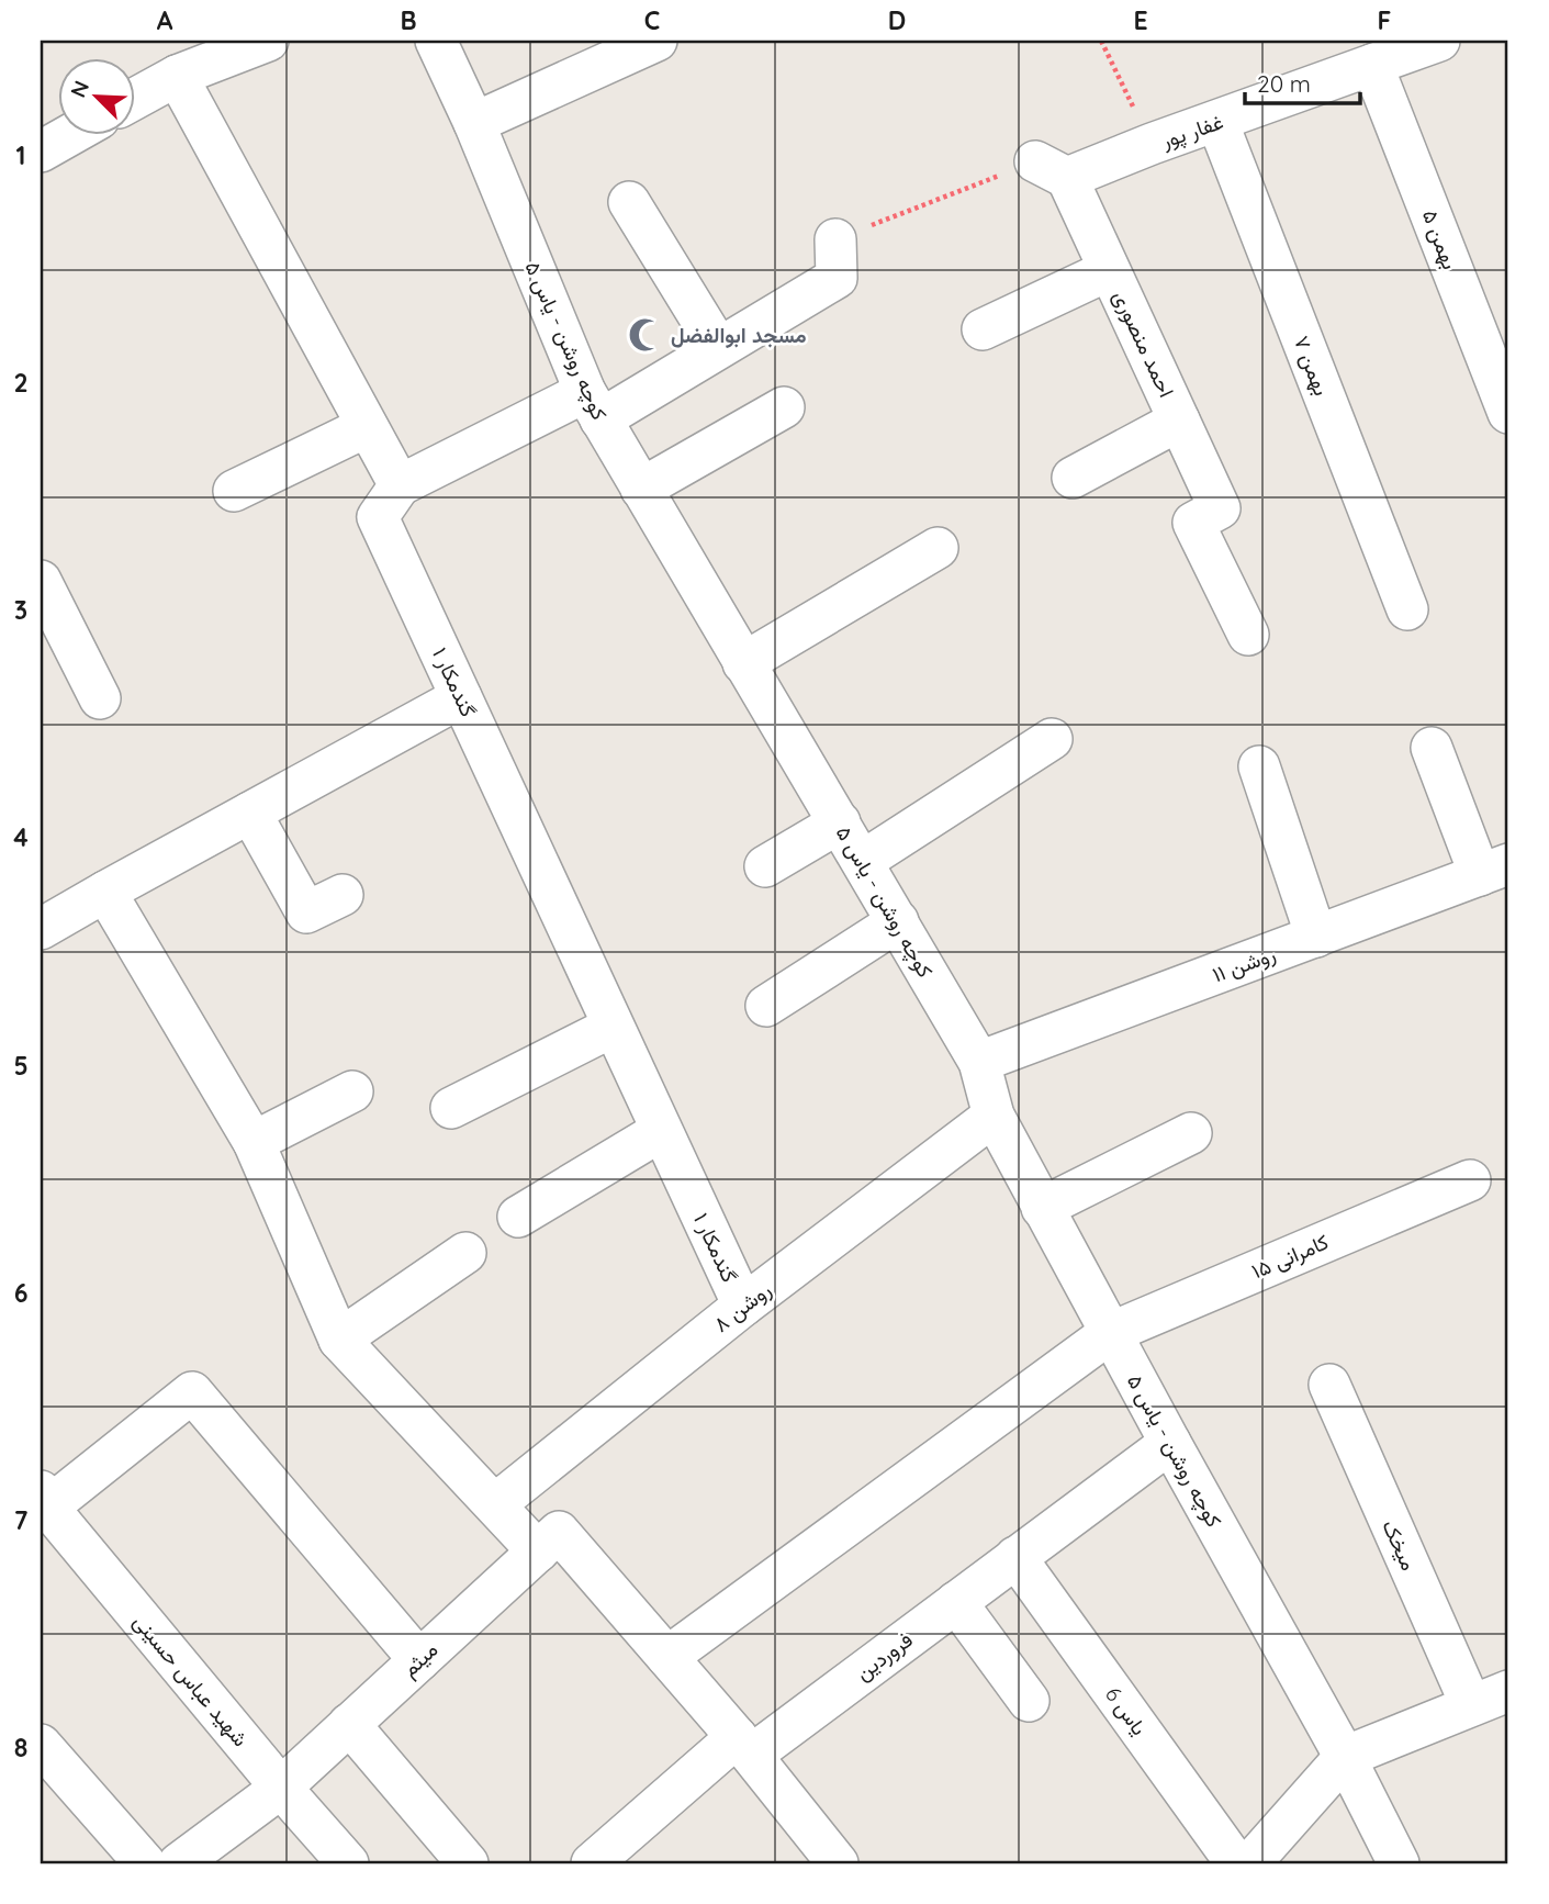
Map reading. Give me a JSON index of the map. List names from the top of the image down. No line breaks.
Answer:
{"streets":{"street":["غفار پور","بهمن ۵","کوچه روشن - یاس ۵","احمد منصوری","بهمن ۷","گندمکار ۱","روشن ۱۱","کامرانی ۱۵","روشن ۸","میخک","فروردین","میثم","شهید عباس حسینی","یاس 6"]},"crossings":[["غفار پور","بهمن ۵"],["غفار پور","احمد منصوری"],["غفار پور","بهمن ۷"],["کوچه روشن - یاس ۵","روشن ۱۱"],["کوچه روشن - یاس ۵","کامرانی ۱۵"],["کوچه روشن - یاس ۵","روشن ۸"],["کوچه روشن - یاس ۵","فروردین"],["گندمکار ۱","روشن ۸"],["فروردین","یاس 6"],["میثم","شهید عباس حسینی"]],"places":{"mosque":["مسجد ابوالفضل"]},"scale_bar":"20 m","north":"top left","grid":{"columns":["A","B","C","D","E","F"],"rows":["1","2","3","4","5","6","7","8"]}}
